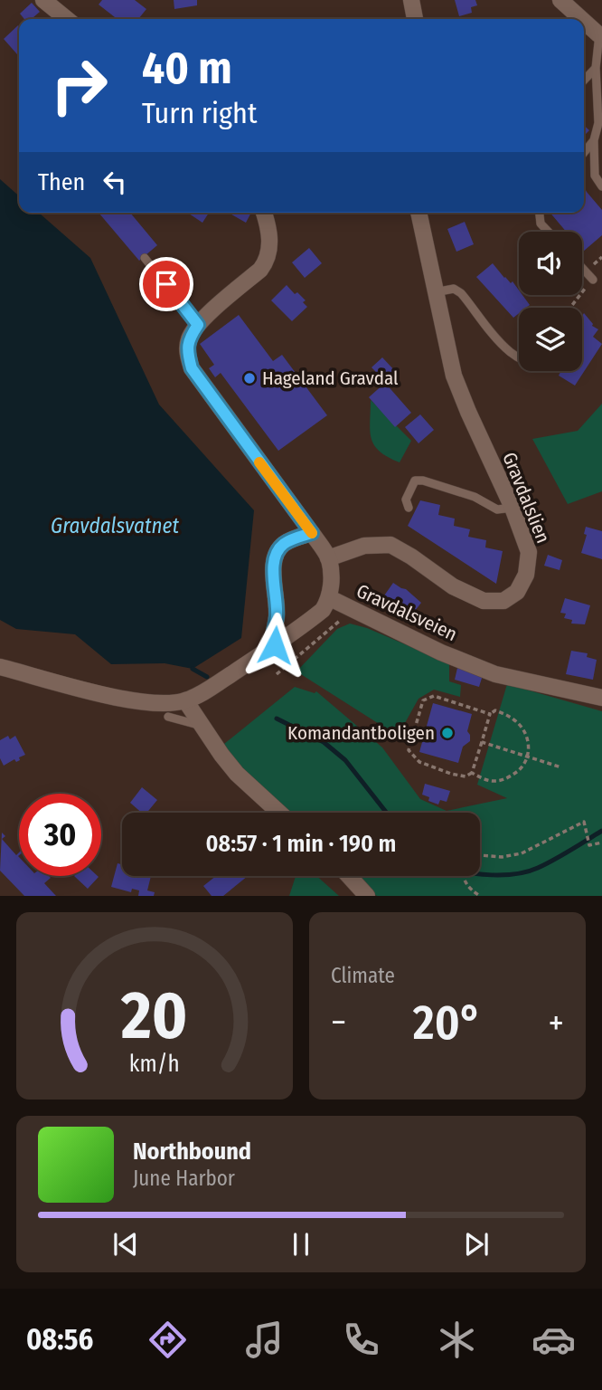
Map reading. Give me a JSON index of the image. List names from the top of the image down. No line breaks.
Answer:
{"streets":{"street":["Gravdalslien","Gravdalsveien"]},"water":["Gravdalsvatnet"],"places":["Hageland Gravdal","Komandantboligen"],"page":{"turn":["40 m","Turn right"],"then":"Then","limit":"30","trip":"08:57 · 1 min · 190 m","tile":"Climate","heat":["−","20°","+"],"song":["Northbound","June Harbor"],"tabs":"08:56","gauge":["20","km/h"]}}
